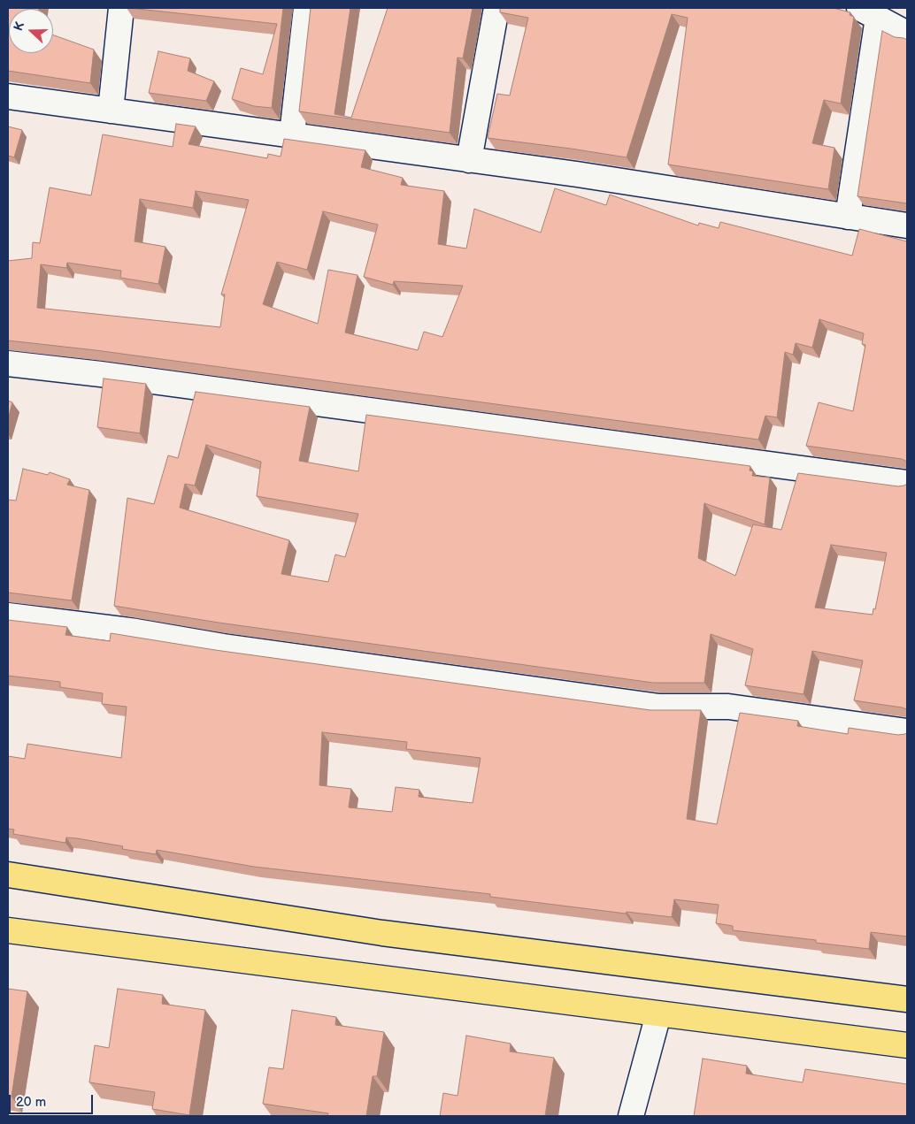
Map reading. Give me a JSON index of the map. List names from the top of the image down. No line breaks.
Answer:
{"scale_bar":"20 m","north":"left"}
